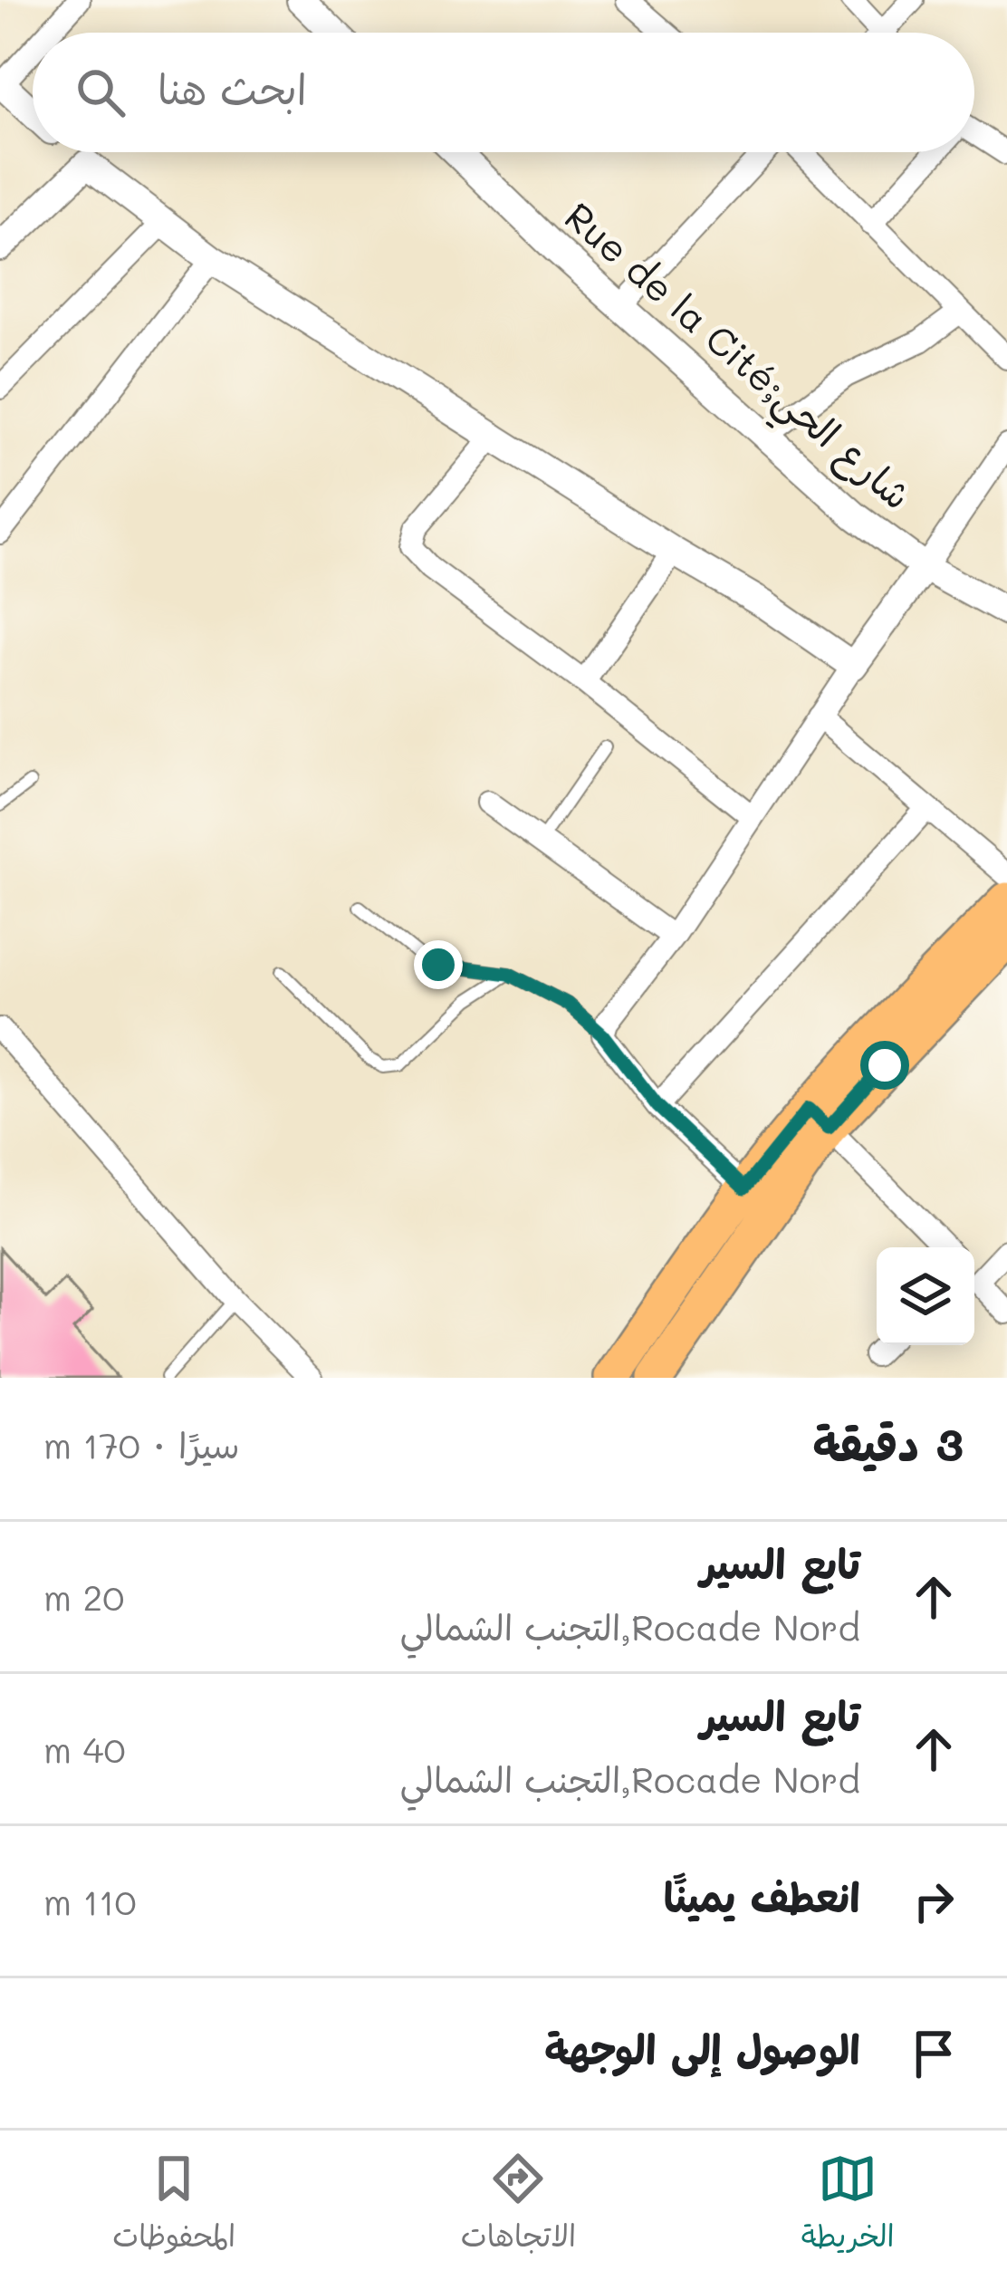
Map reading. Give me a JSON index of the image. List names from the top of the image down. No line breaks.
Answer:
{"streets":{"street":["Rue de la Cité;شارع الحي"]},"page":{"search":"ابحث هنا","heading":["3 دقيقة","سيرًا · 170 m"],"list":[["تابع السير","Rocade Nord,التجنب الشمالي","20 m"],["تابع السير","Rocade Nord,التجنب الشمالي","40 m"],["انعطف يمينًا","110 m"],"الوصول إلى الوجهة"],"nav":["الخريطة","الاتجاهات","المحفوظات"]}}
